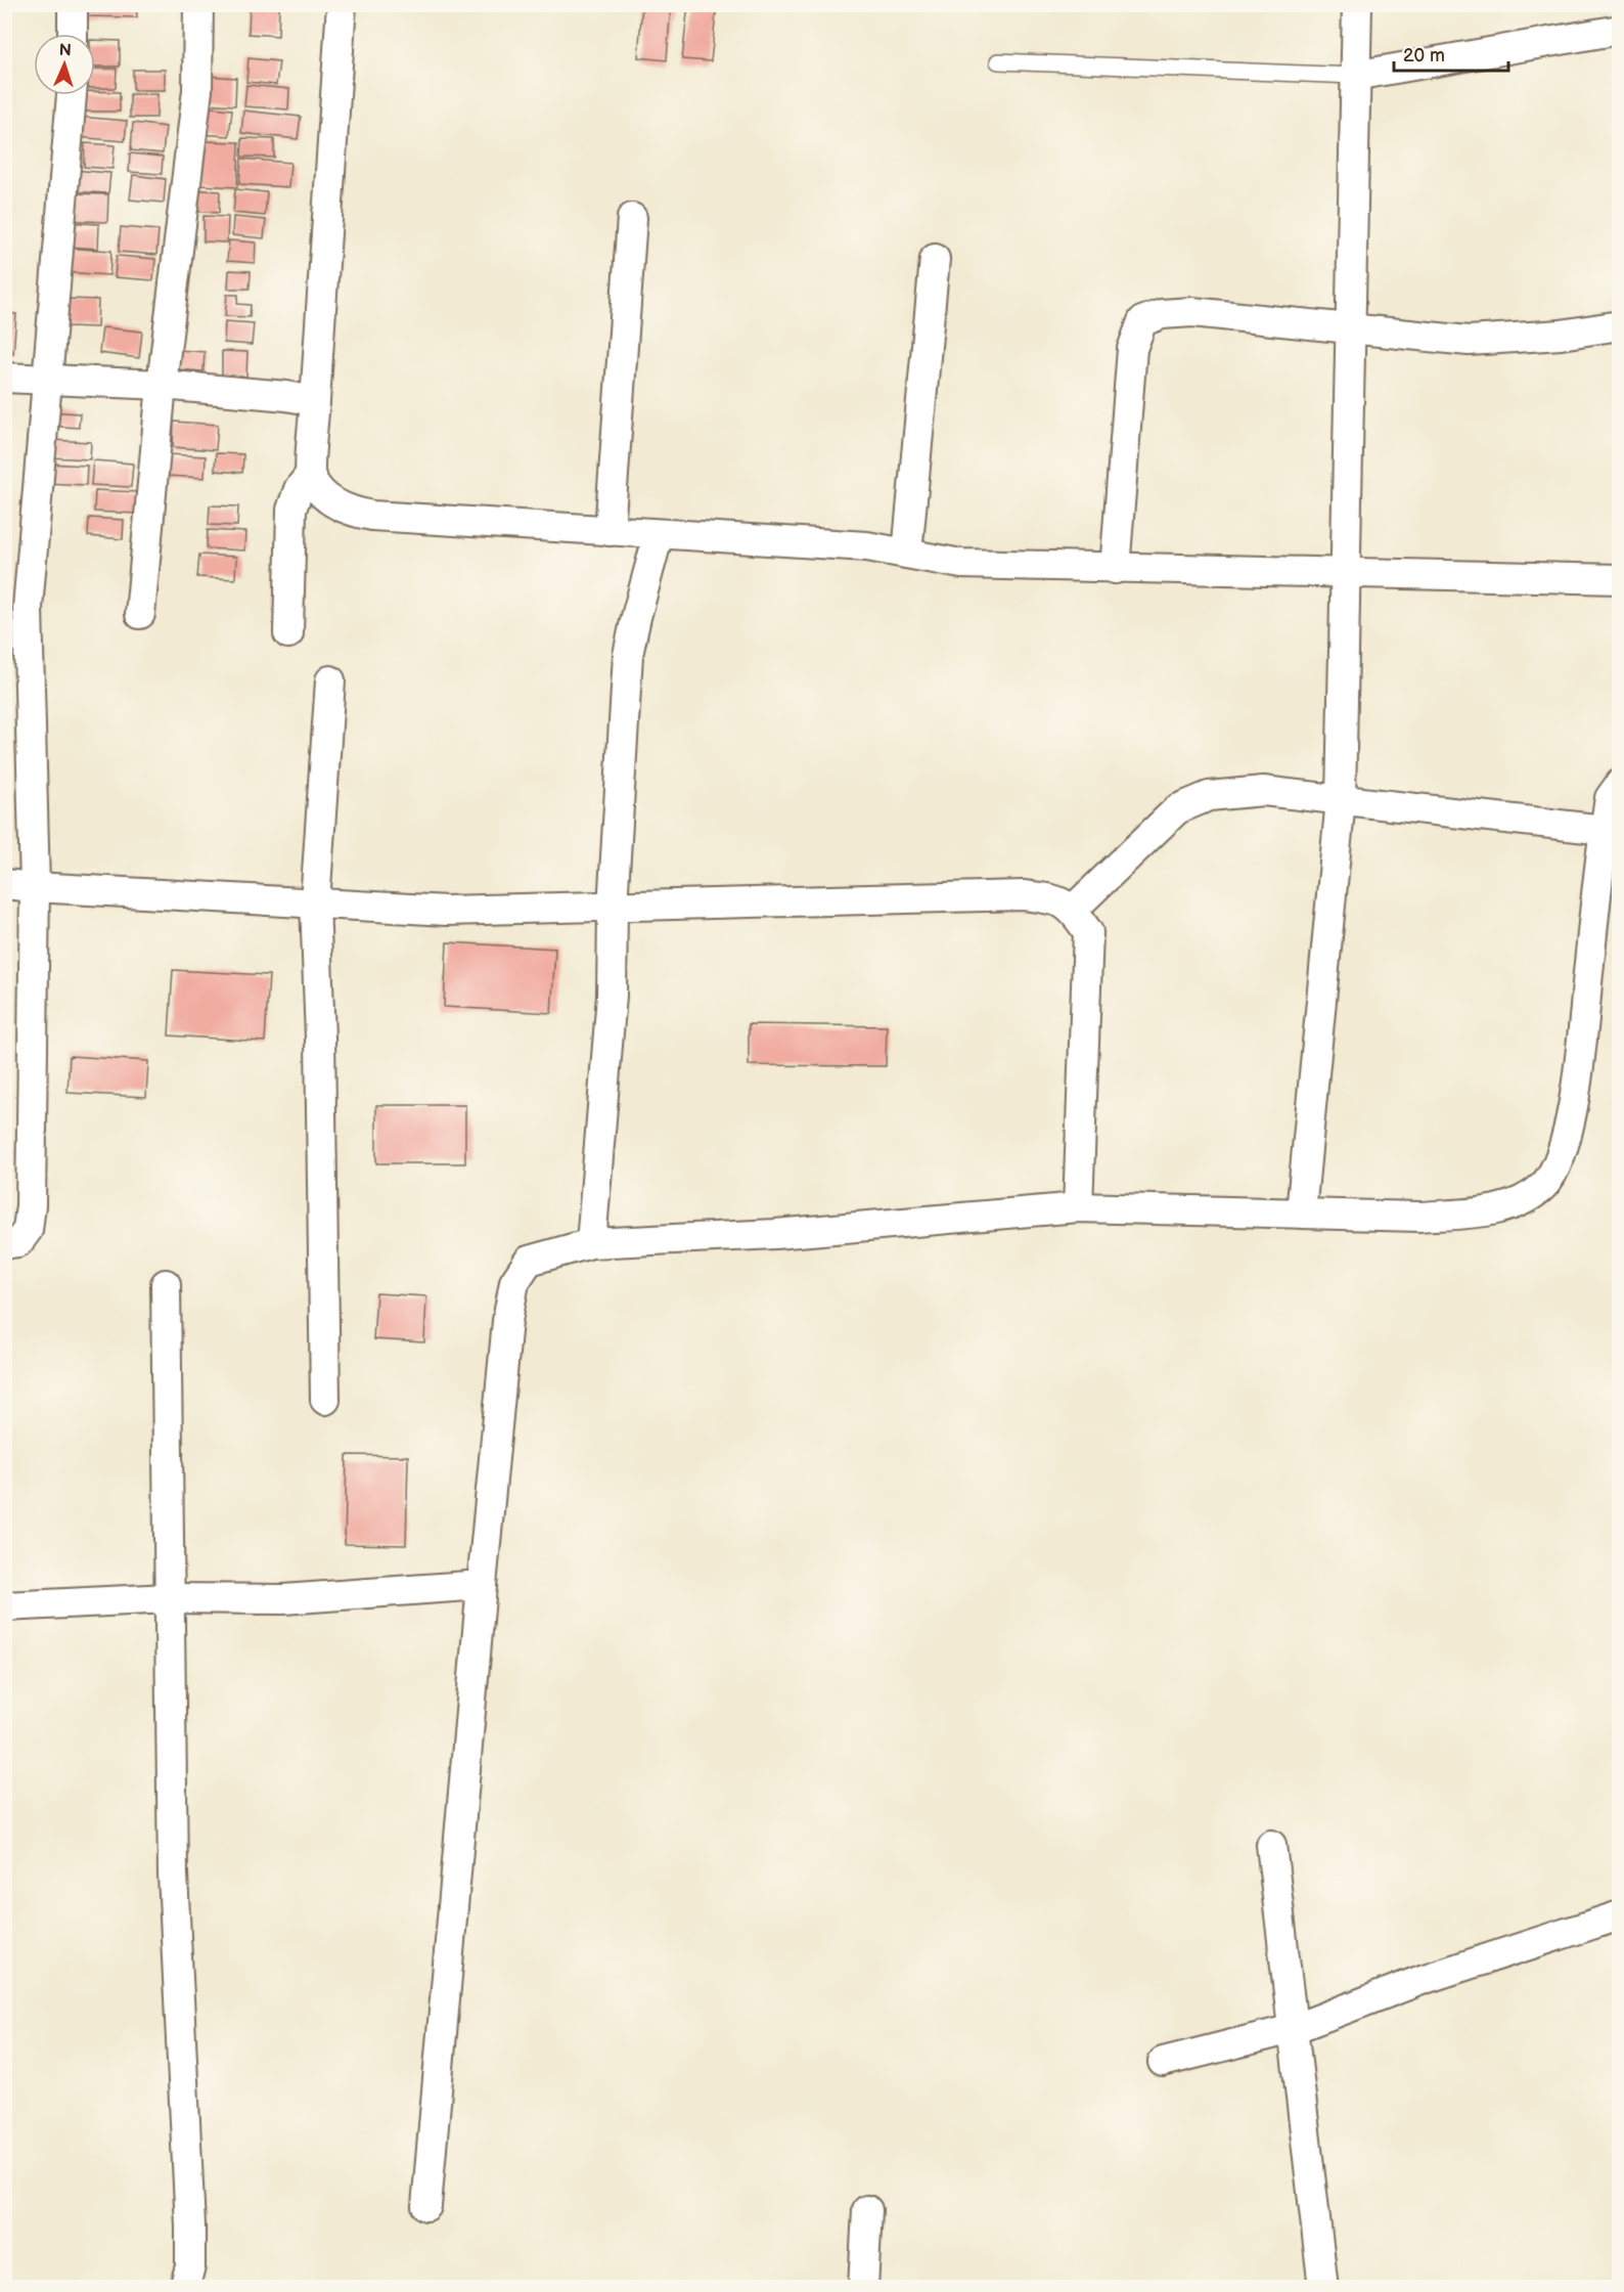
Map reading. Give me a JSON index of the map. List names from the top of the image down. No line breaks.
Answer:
{"scale_bar":"20 m","north":"top"}
